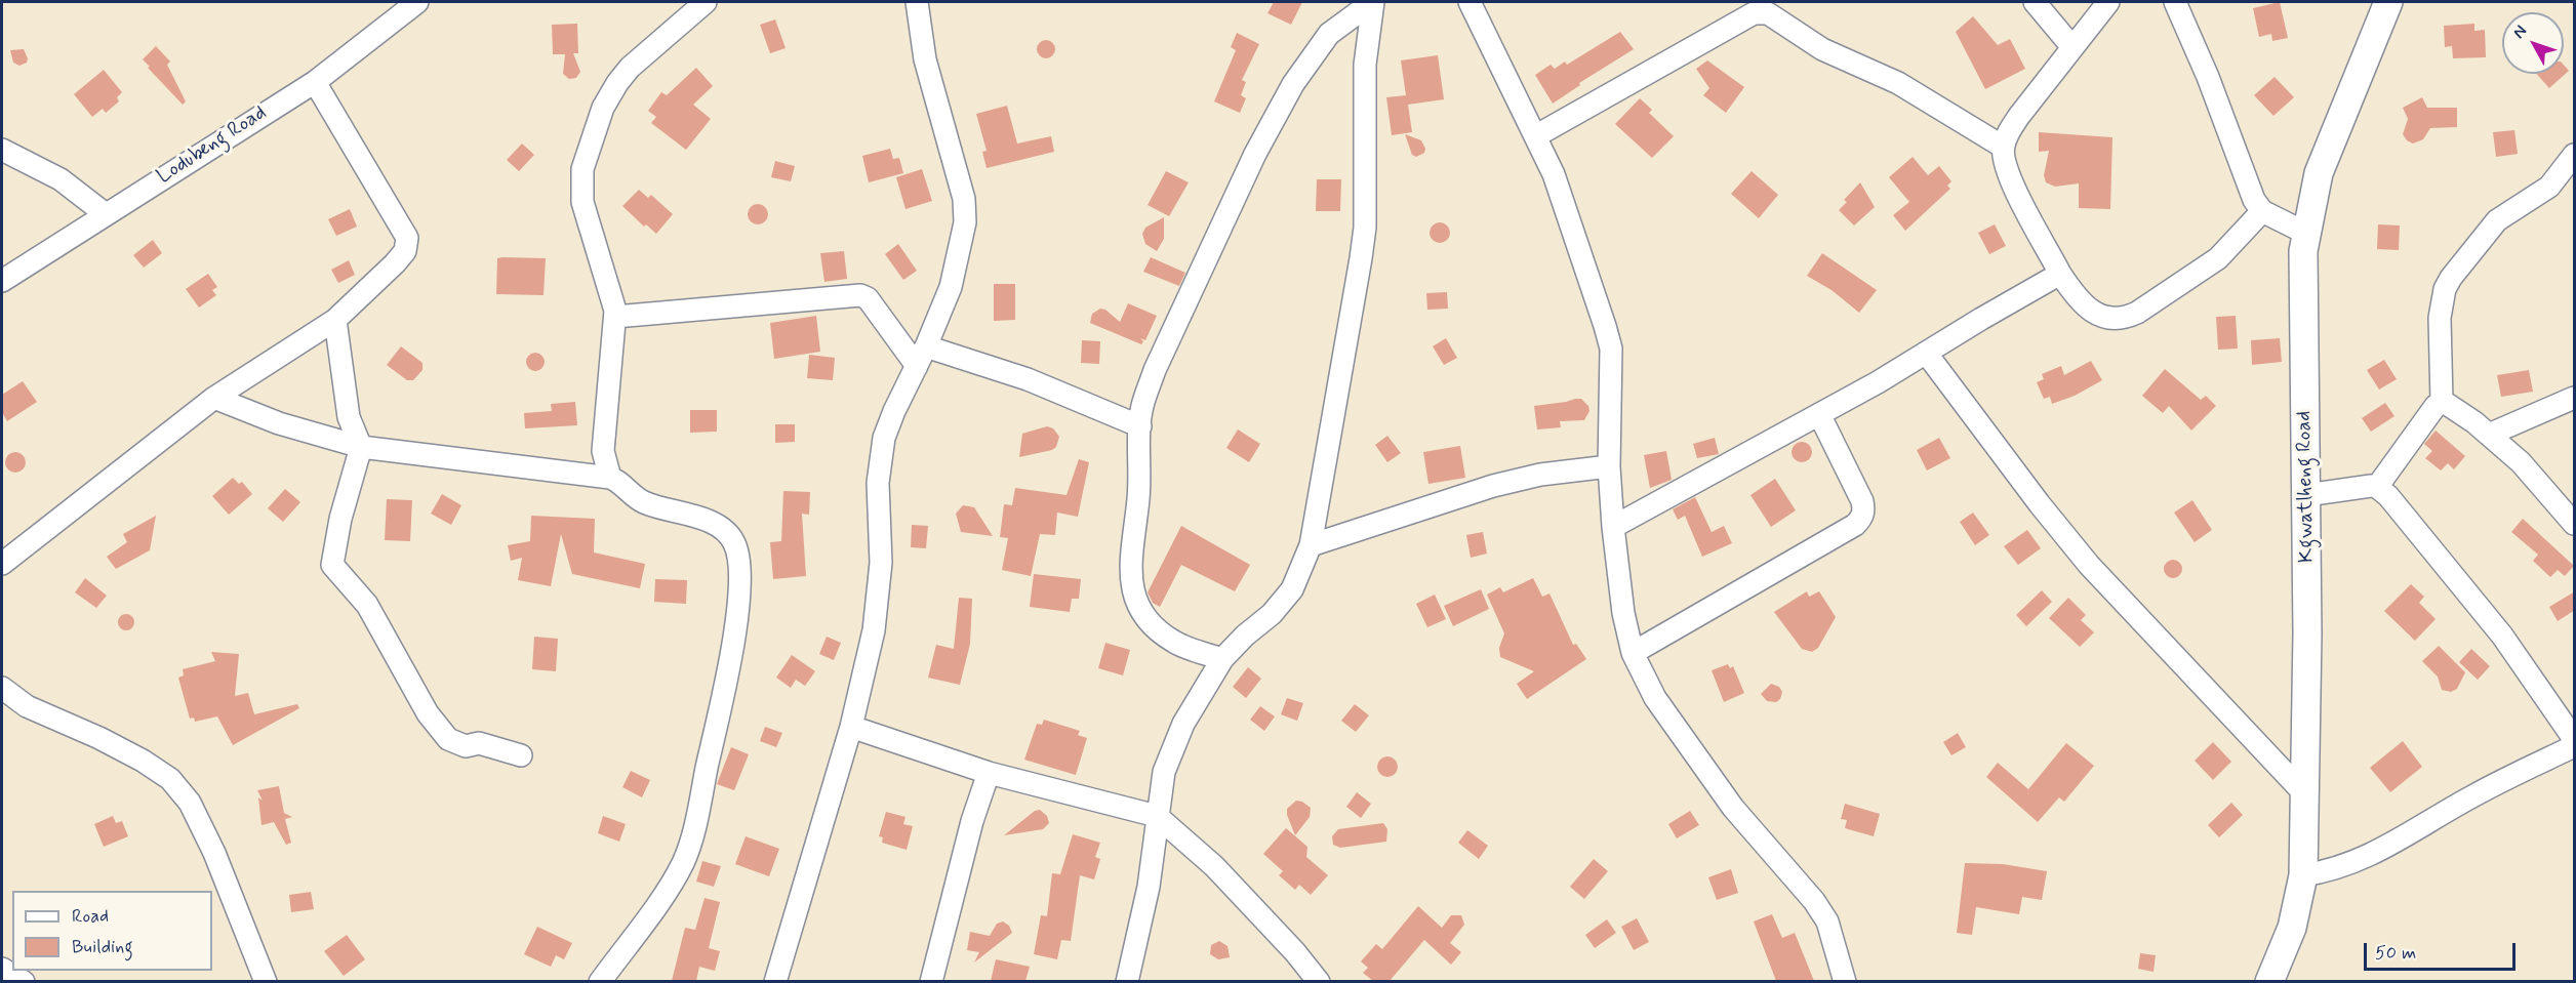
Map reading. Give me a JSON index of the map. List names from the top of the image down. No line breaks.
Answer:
{"streets":{"street":["Lodubeng Road","Kgwatlheng Road"]},"legend":["Road","Building"],"scale_bar":"50 m","north":"top left"}
